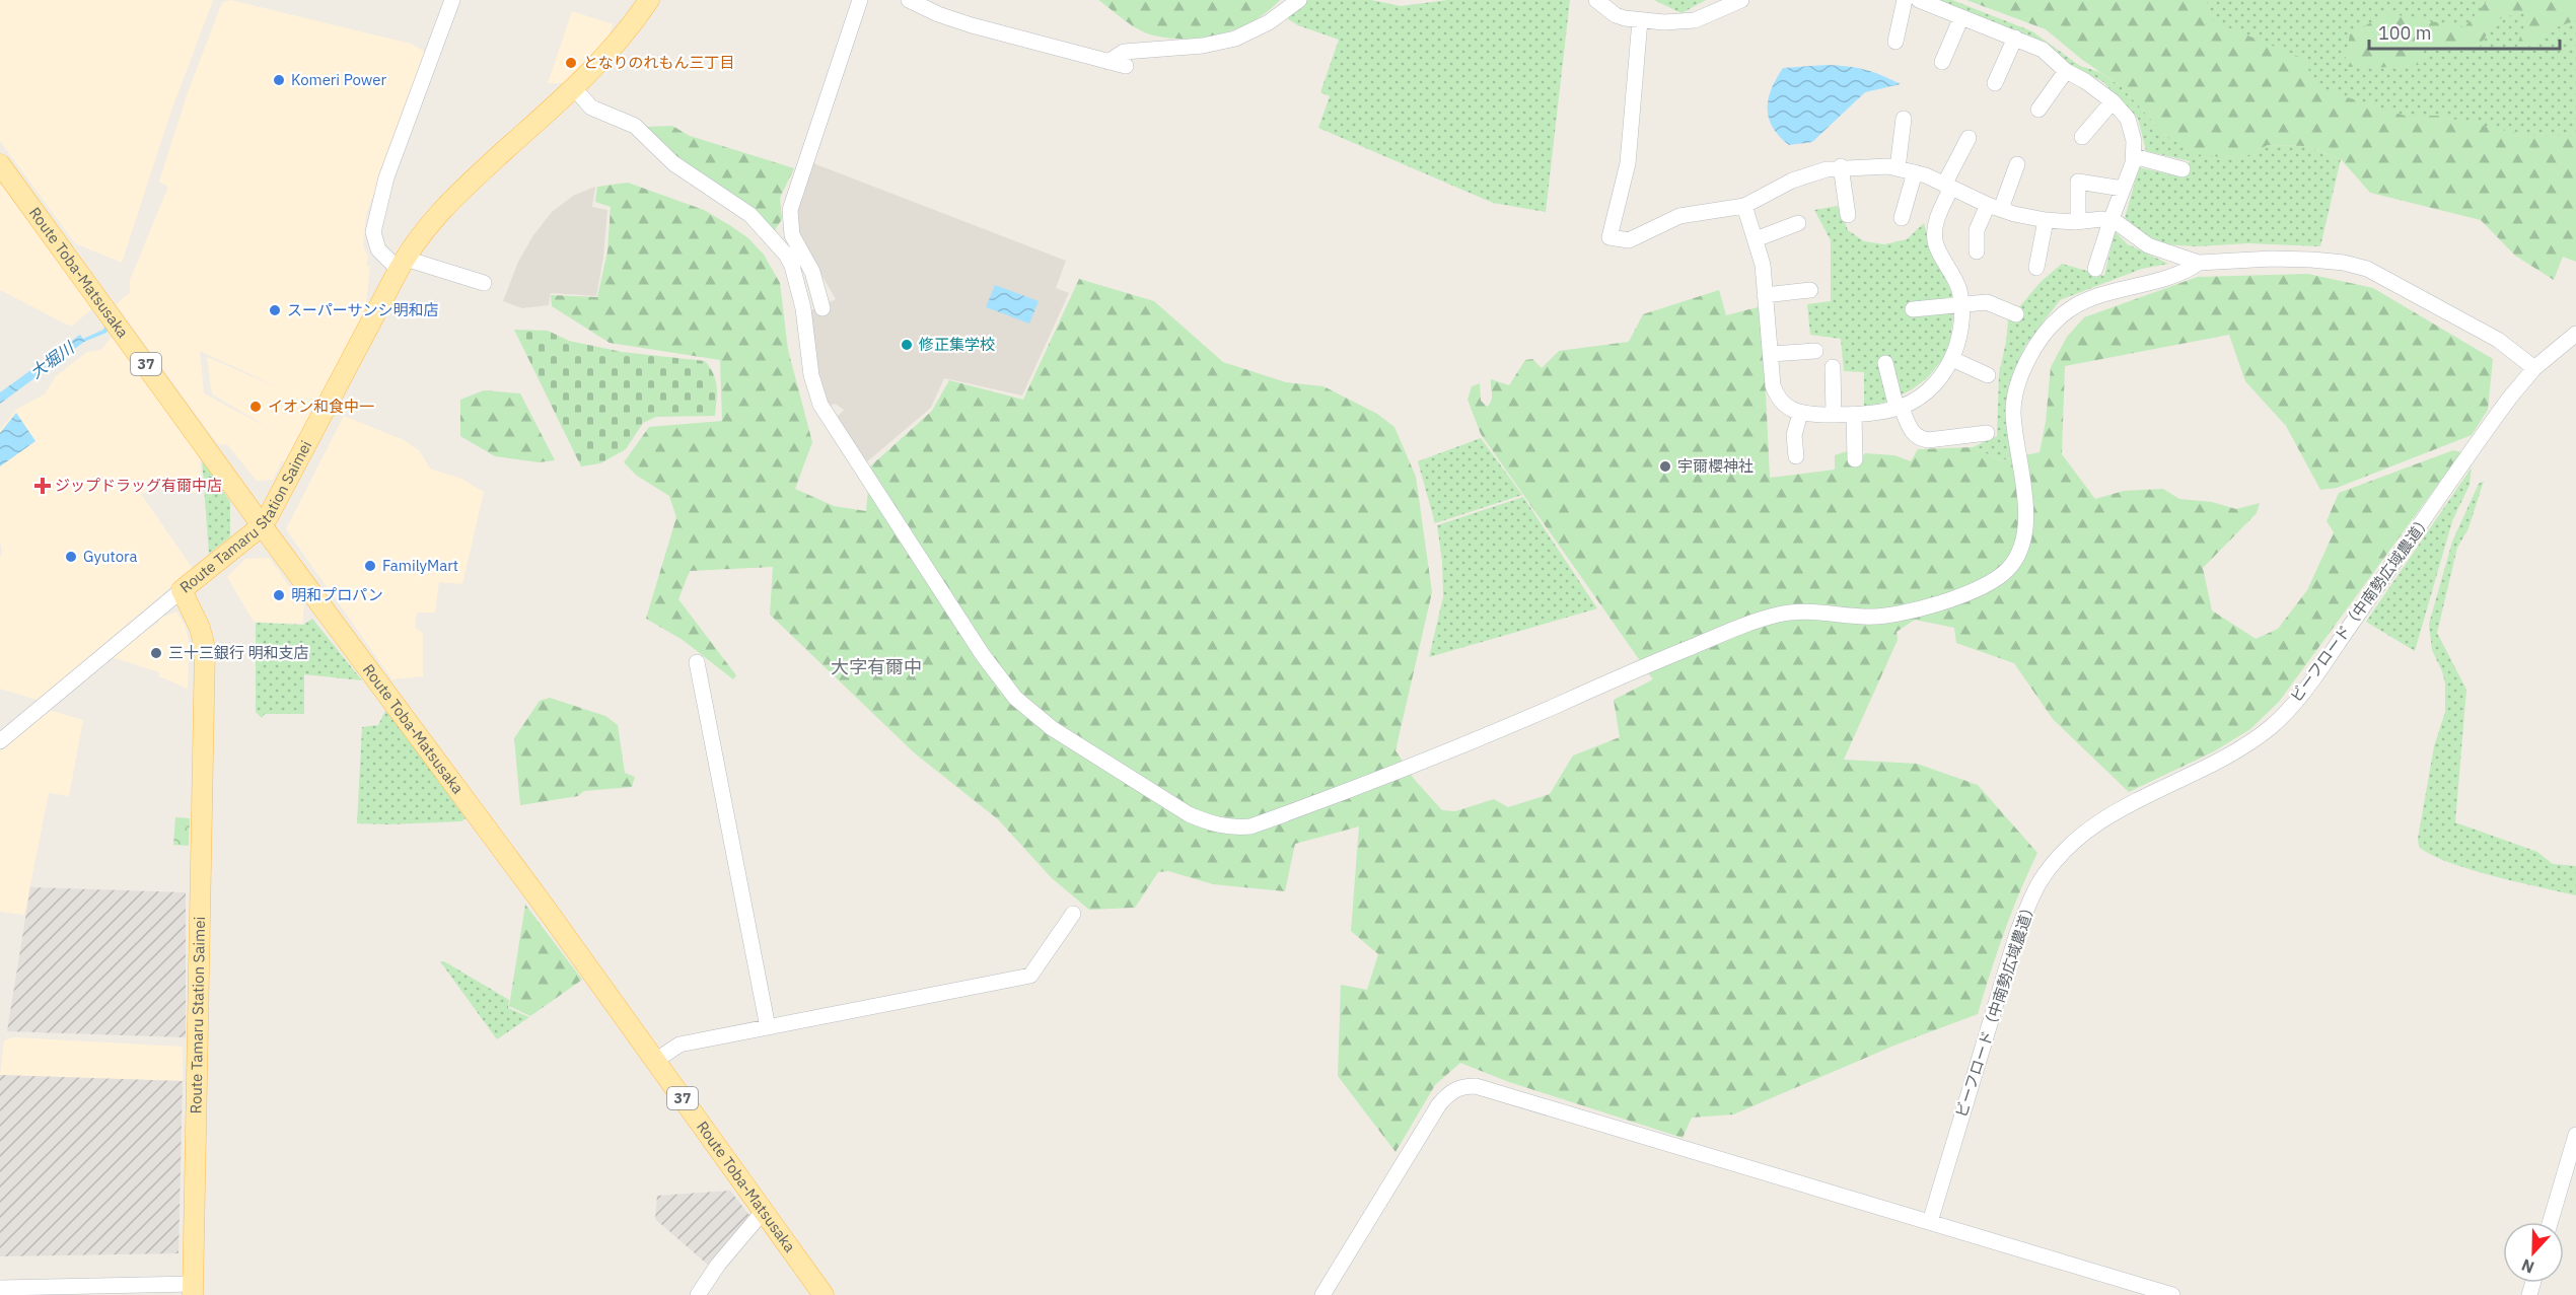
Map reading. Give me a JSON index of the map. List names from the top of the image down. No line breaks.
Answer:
{"streets":{"main road":["Route Toba-Matsusaka","37","Route Tamaru Station Saimei"],"street":["ビーフロード（中南勢広域農道）"]},"crossings":[["Route Toba-Matsusaka","Route Tamaru Station Saimei"]],"districts":["大字有爾中"],"water":["大堀川"],"places":{"other":["となりのれもん三丁目","Komeri Power","スーパーサンシ明和店","修正集学校","イオン和食中一","宇爾櫻神社","Gyutora","FamilyMart","明和プロパン","三十三銀行 明和支店"],"health":["ジップドラッグ有爾中店"]},"scale_bar":"100 m","north":"bottom"}
